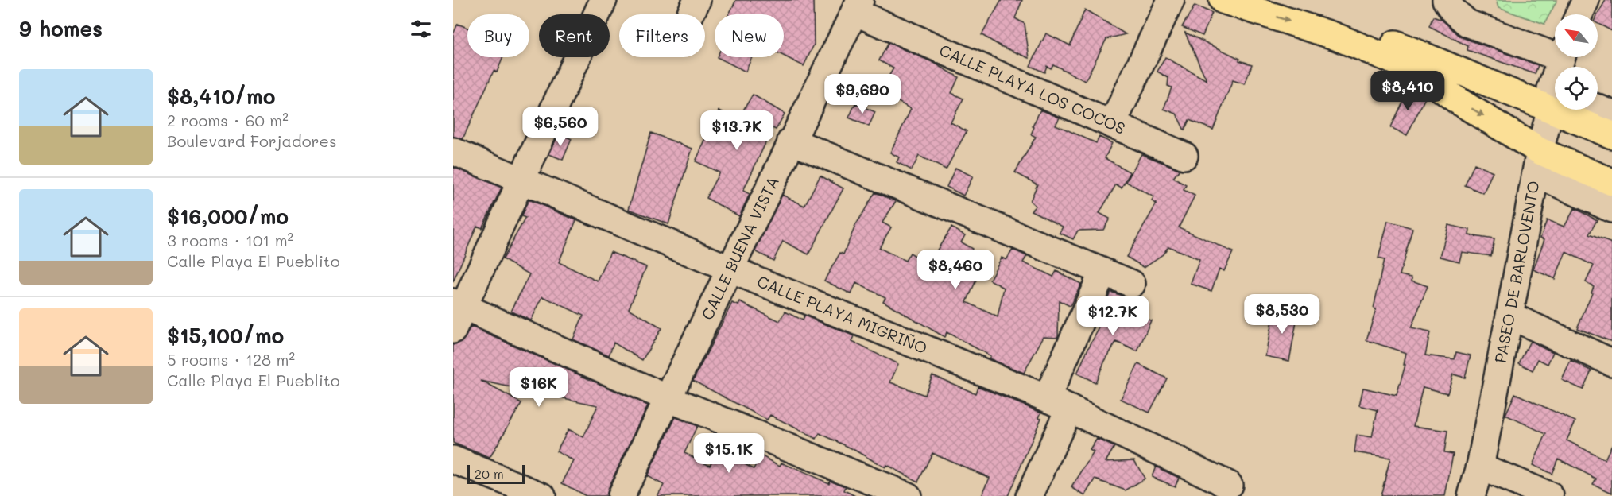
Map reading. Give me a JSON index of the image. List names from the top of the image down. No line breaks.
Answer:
{"streets":{"street":["CALLE PLAYA LOS COCOS","CALLE BUENA VISTA","PASEO DE BARLOVENTO","CALLE PLAYA MIGRIÑO"]},"crossings":[["CALLE PLAYA LOS COCOS","CALLE BUENA VISTA"],["CALLE BUENA VISTA","CALLE PLAYA MIGRIÑO"]],"scale_bar":"20 m","north":"top left","page":{"heading":"9 homes","chip":["Buy","Rent","Filters","New"],"list":[{"name":"$8,410/mo","note":"2 rooms · 60 m² · Boulevard Forjadores"},{"name":"$16,000/mo","note":"3 rooms · 101 m² · Calle Playa El Pueblito"},{"name":"$15,100/mo","note":"5 rooms · 128 m² · Calle Playa El Pueblito"}],"price":["$8,410","$9,690","$6,560","$13.7K","$8,460","$8,530","$12.7K","$16K","$15.1K"],"scale":"20 m"}}
